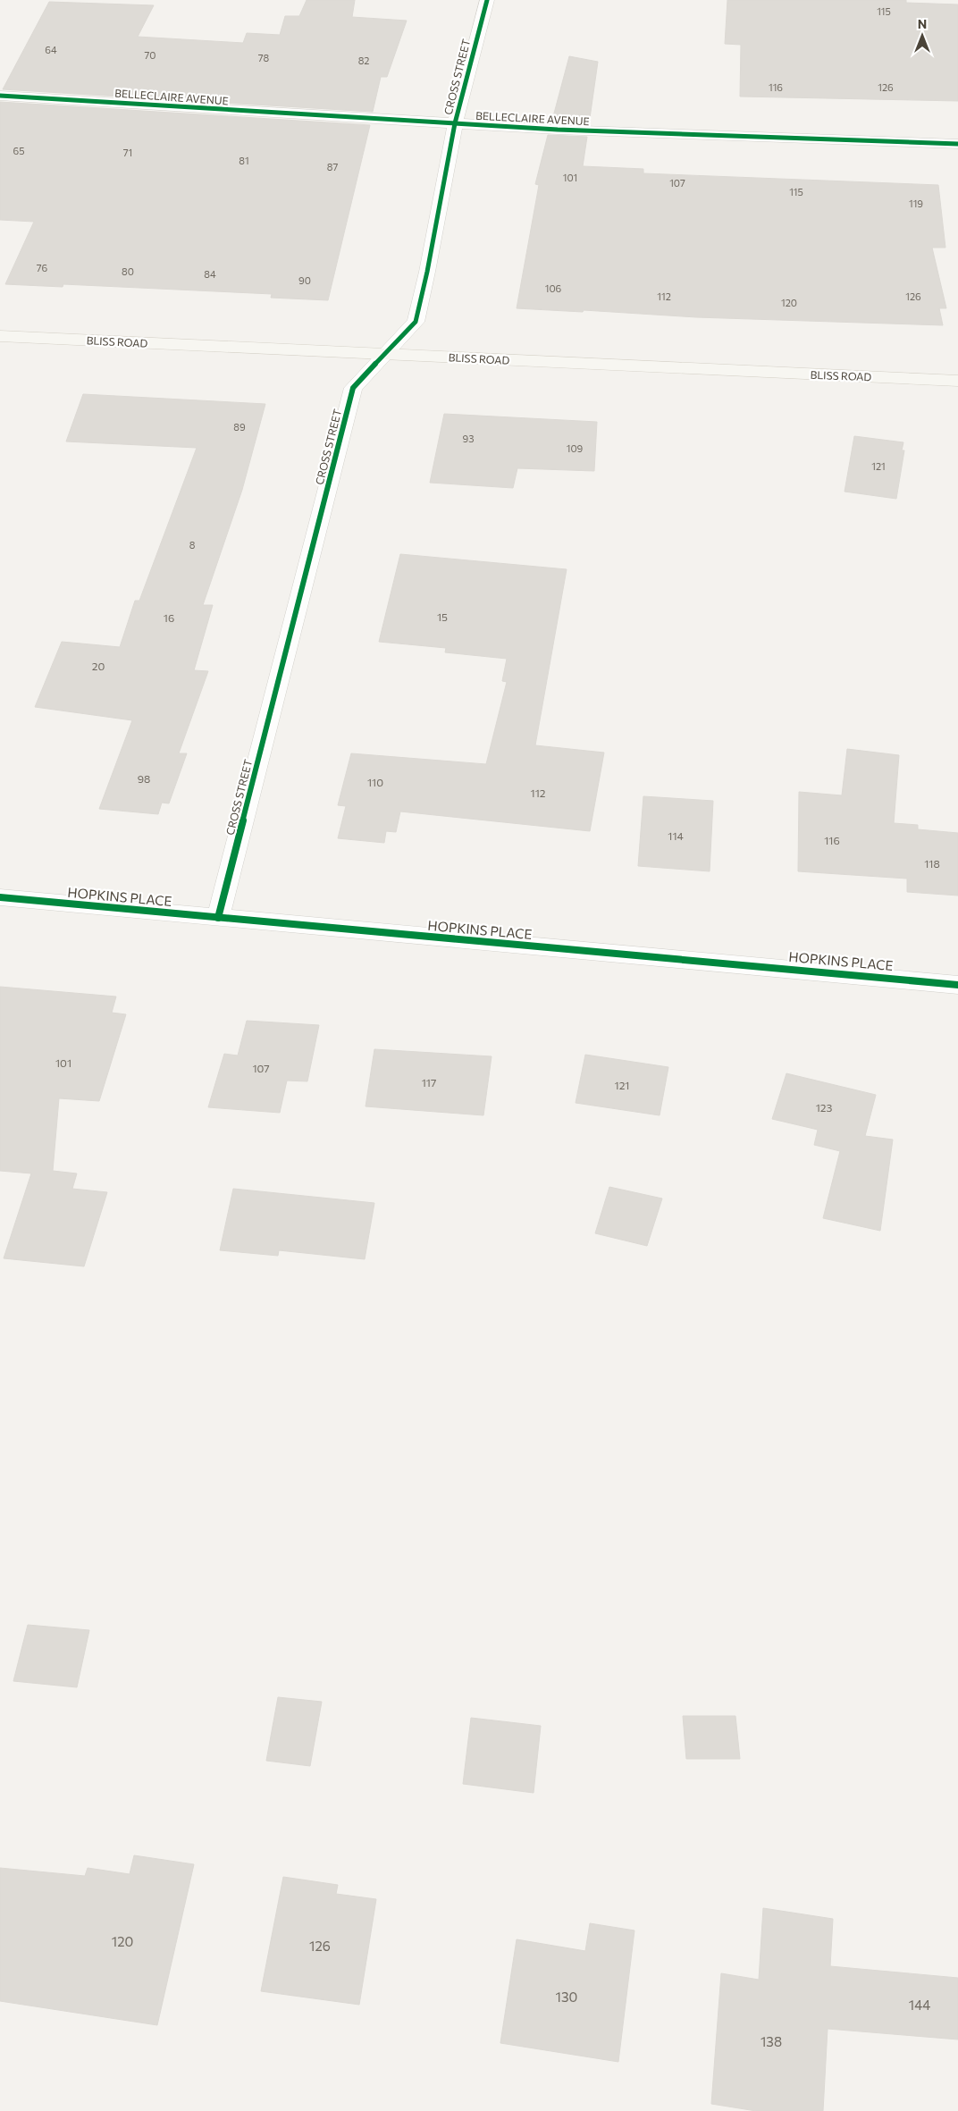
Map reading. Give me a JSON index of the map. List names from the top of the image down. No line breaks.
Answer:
{"streets":{"main road":["BLISS ROAD"],"street":["CROSS STREET","BELLECLAIRE AVENUE","HOPKINS PLACE"]},"crossings":[["CROSS STREET","BELLECLAIRE AVENUE"],["CROSS STREET","BLISS ROAD"],["CROSS STREET","HOPKINS PLACE"]],"house_numbers":["115","64","70","78","82","116","126","65","71","81","87","101","107","115","119","76","80","84","90","106","112","126","120","89","93","109","121","8","15","16","20","98","110","112","114","116","118","101","107","117","121","123","120","126","130","144","138"],"north":"top"}
